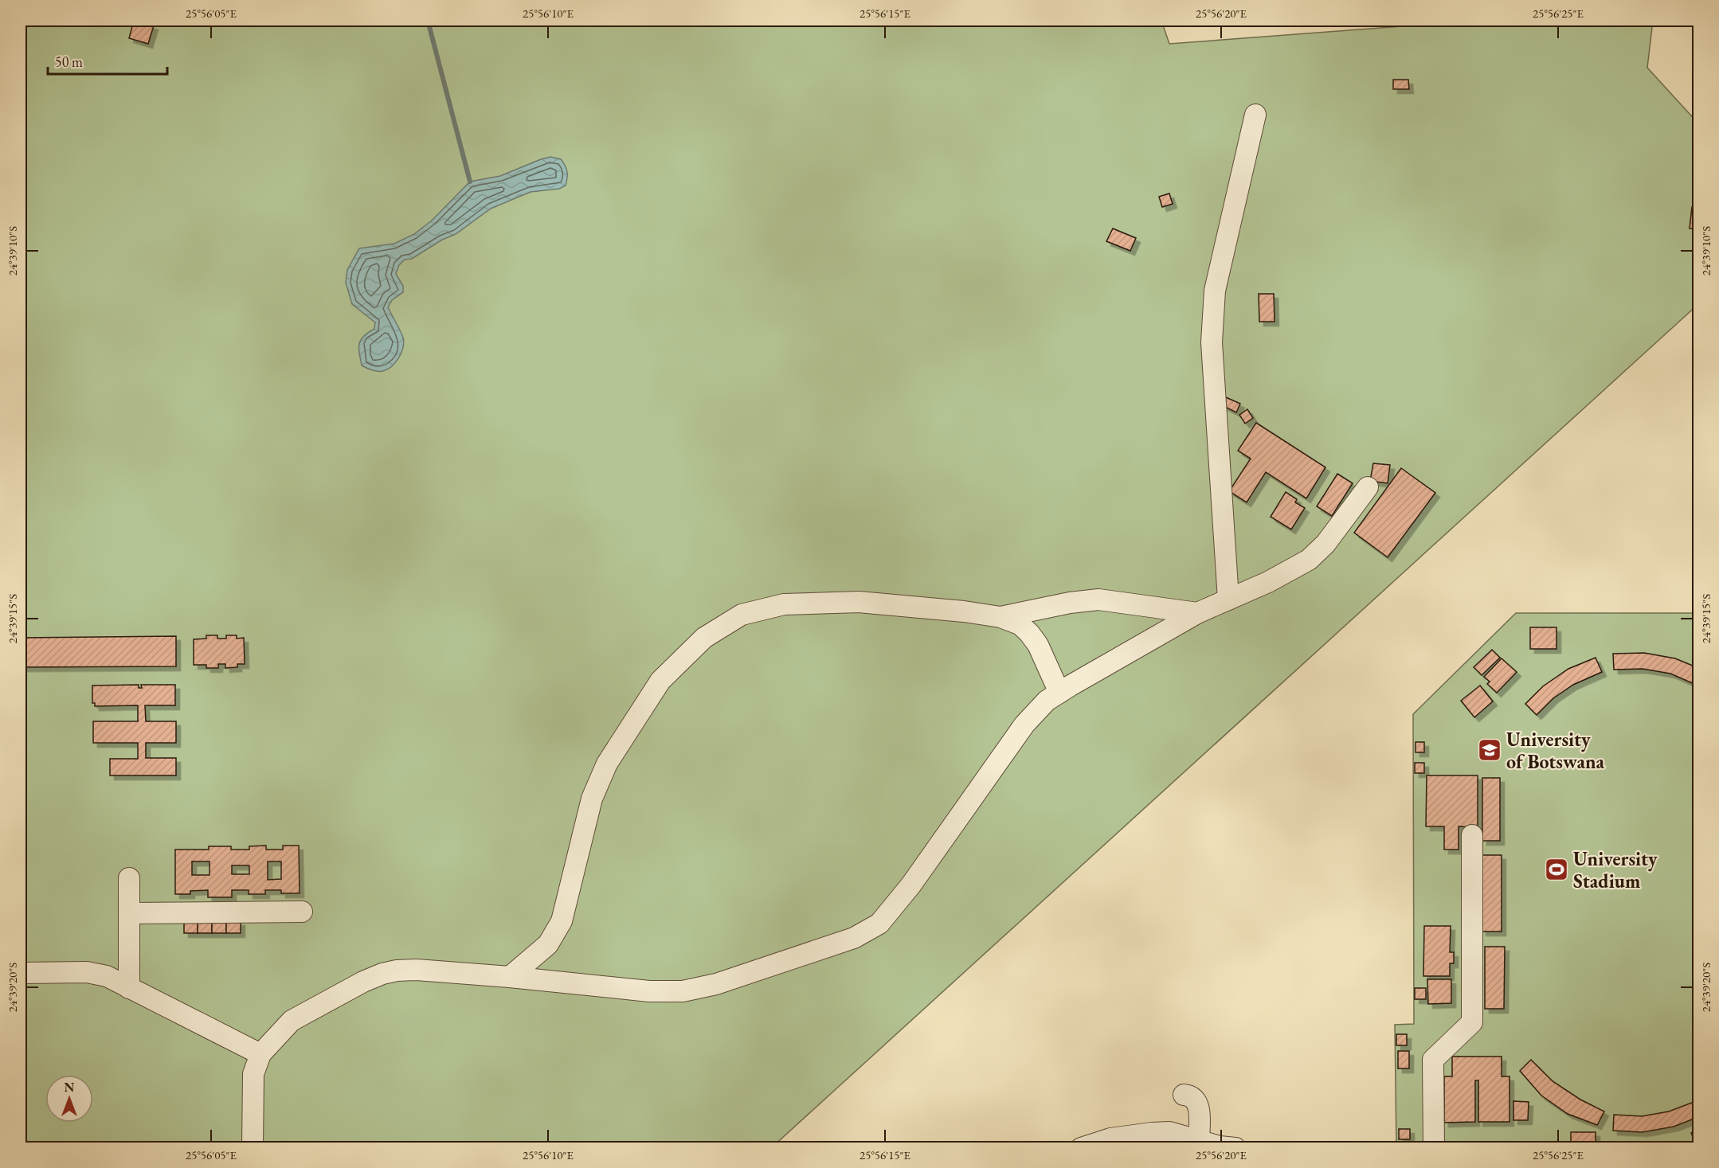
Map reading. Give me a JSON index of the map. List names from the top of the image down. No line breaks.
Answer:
{"places":{"school or university":["University of Botswana"],"sports":["University Stadium"]},"scale_bar":"50 m","north":"top","coordinates":["25°56'05\"E","25°56'10\"E","25°56'15\"E","25°56'20\"E","25°56'25\"E","24°39'10\"S","24°39'15\"S","24°39'20\"S"]}
